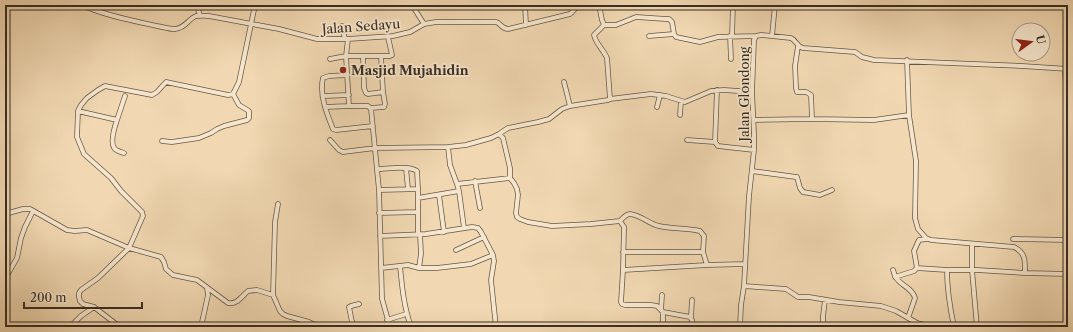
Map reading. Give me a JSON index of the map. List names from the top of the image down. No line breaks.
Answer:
{"streets":{"street":["Jalan Sedayu","Jalan Glondong"]},"places":["Masjid Mujahidin"],"scale_bar":"200 m","north":"right"}
